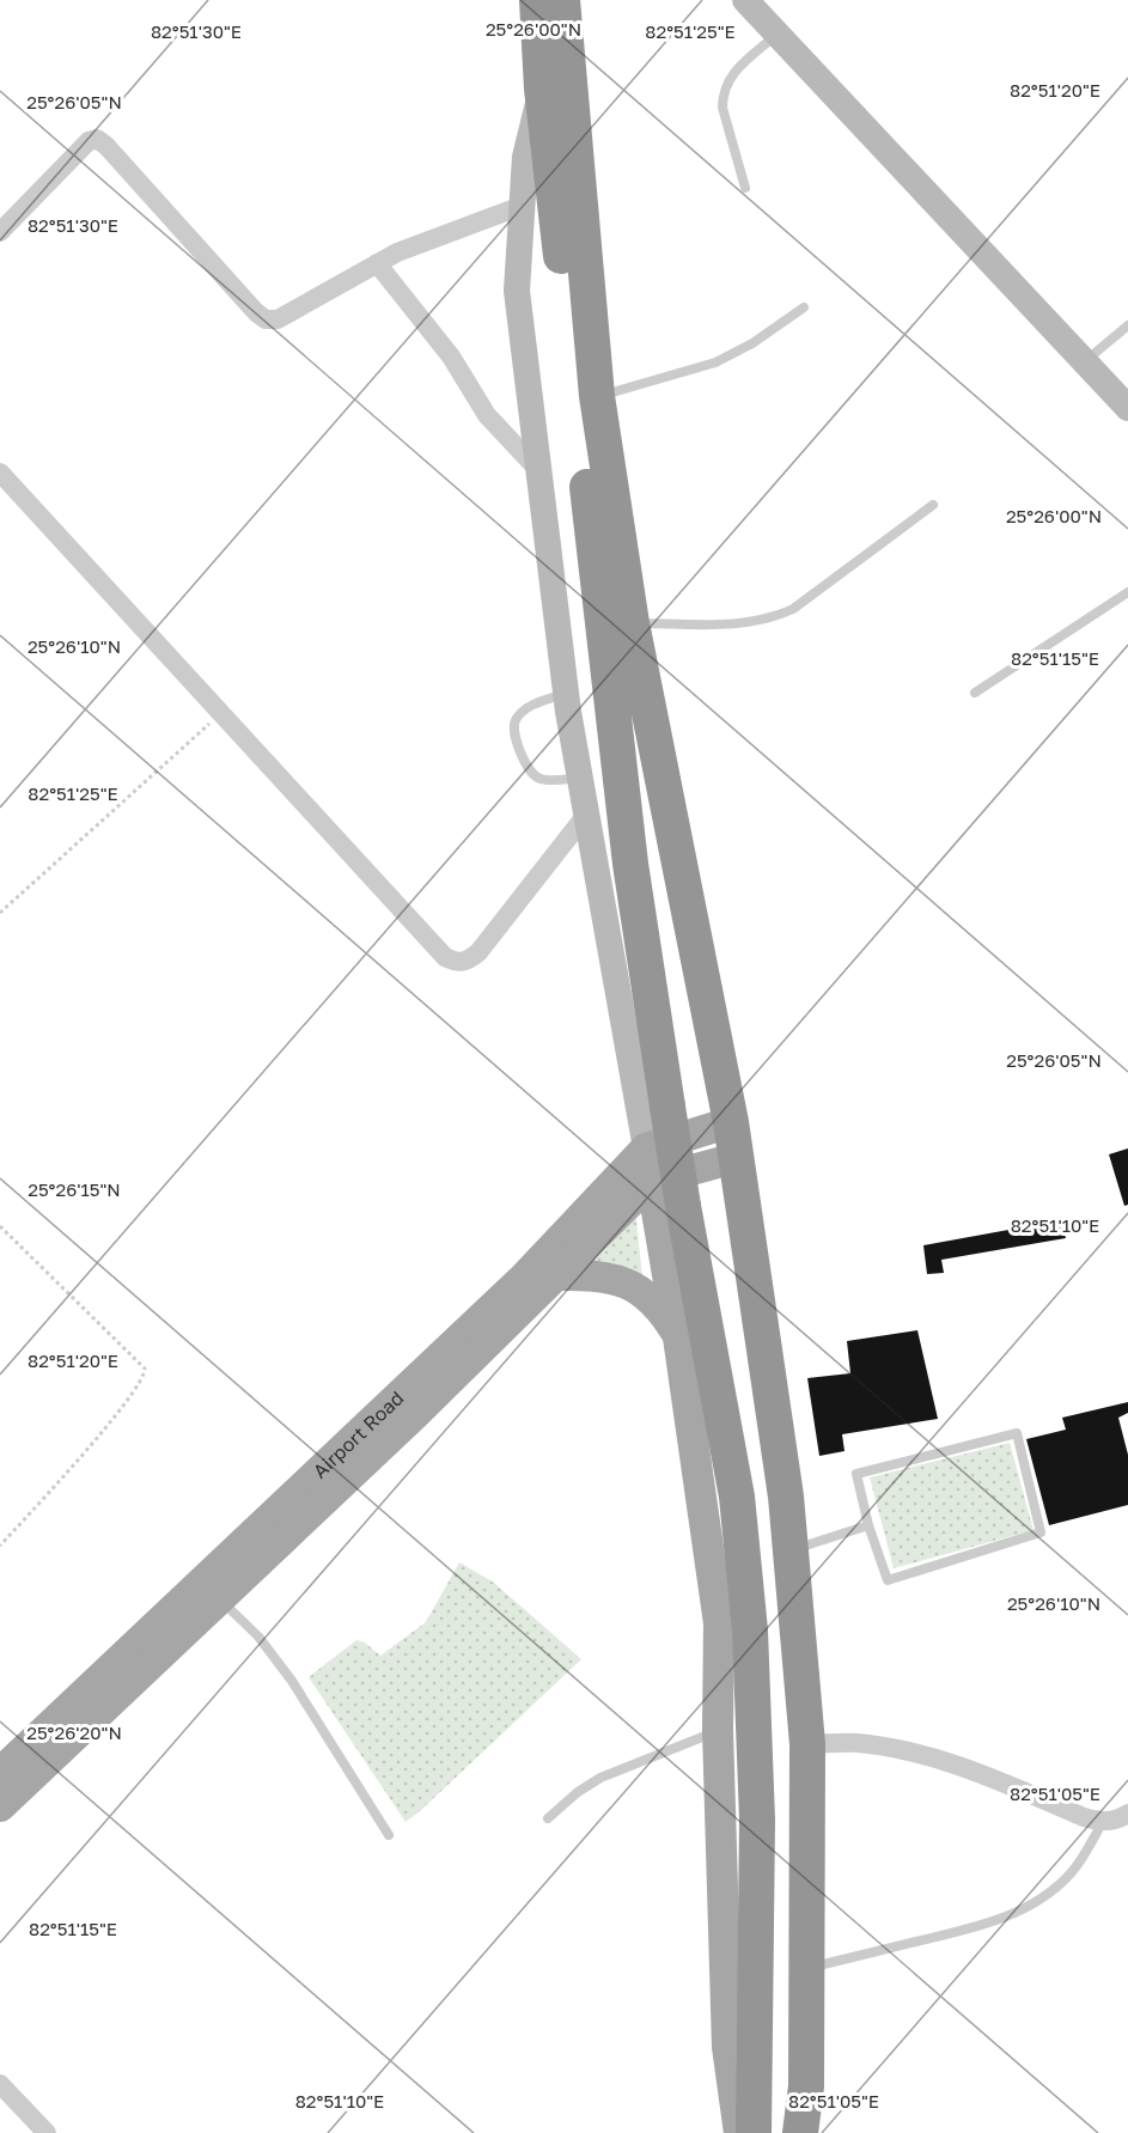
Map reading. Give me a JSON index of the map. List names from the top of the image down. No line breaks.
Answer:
{"streets":{"main road":["Airport Road"]},"coordinates":["25°26'00\"N","82°51'30\"E","82°51'25\"E","82°51'20\"E","25°26'05\"N","25°26'10\"N","82°51'15\"E","25°26'15\"N","82°51'10\"E","25°26'20\"N","82°51'05\"E"]}
